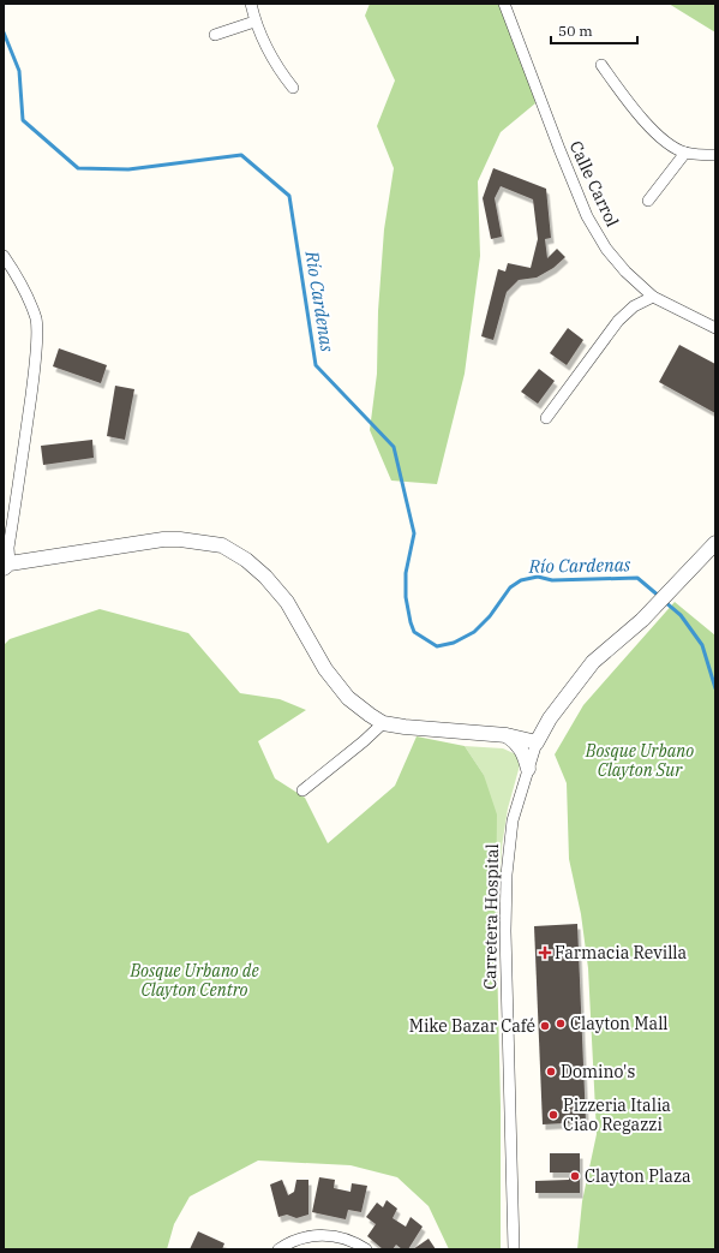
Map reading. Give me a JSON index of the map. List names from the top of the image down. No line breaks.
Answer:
{"streets":{"street":["Calle Carrol","Carretera Hospital"]},"water":["Río Cardenas"],"parks":["Bosque Urbano Clayton Sur","Bosque Urbano de Clayton Centro"],"places":{"health":["Farmacia Revilla"],"other":["Clayton Mall","Mike Bazar Café","Domino's","Pizzeria Italia Ciao Regazzi","Clayton Plaza"]},"scale_bar":"50 m"}
